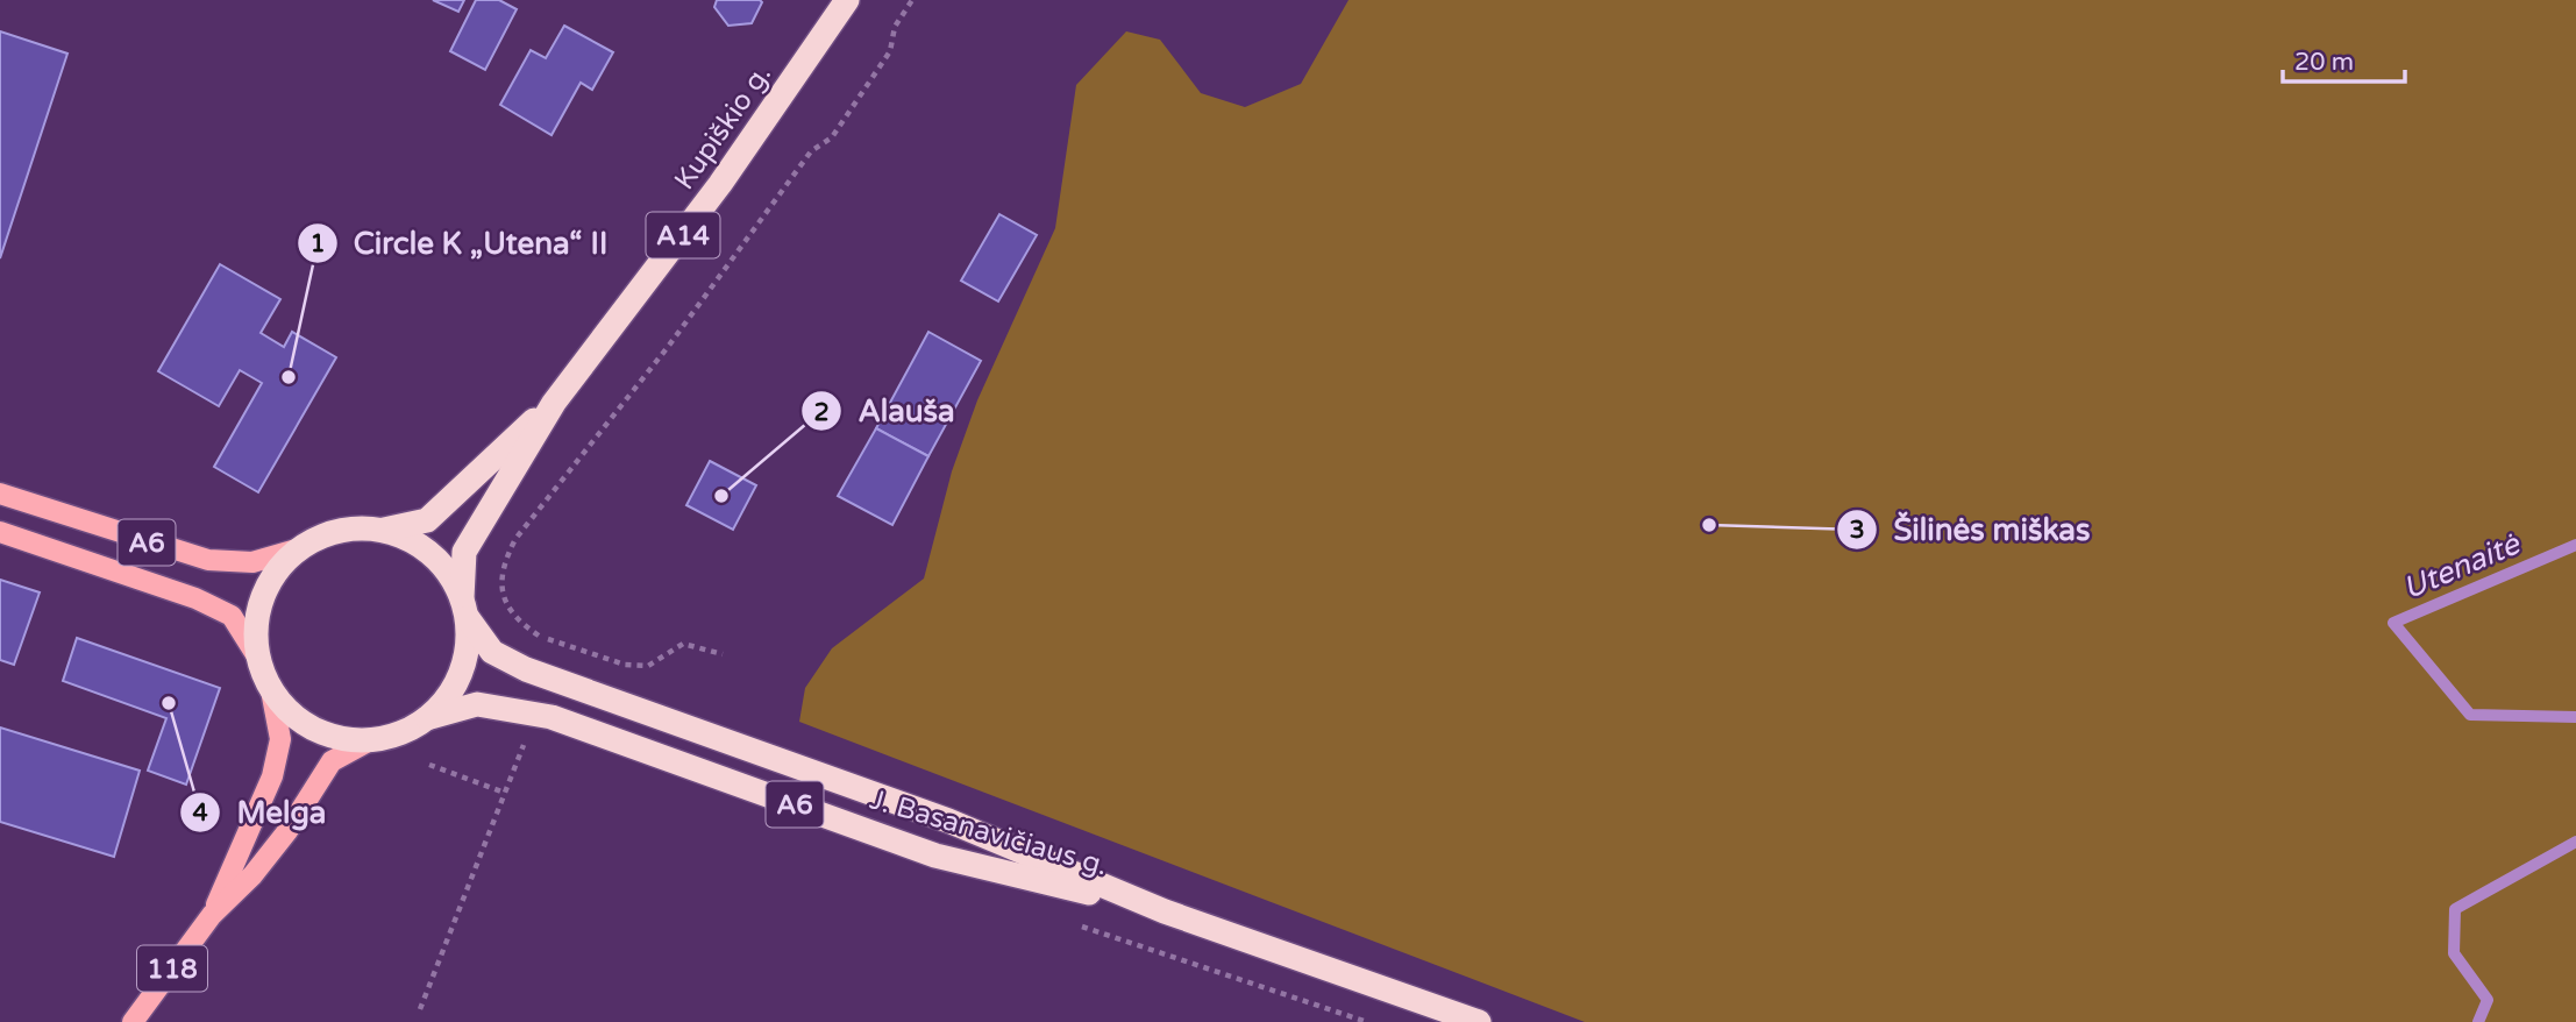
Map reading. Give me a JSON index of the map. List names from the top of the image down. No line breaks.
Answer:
{"streets":{"highway":["Kupiškio g.","A14","A6","J. Basanavičiaus g."],"main road":["118"]},"crossings":[["Kupiškio g.","A6"],["Kupiškio g.","J. Basanavičiaus g."],["Kupiškio g.","118"],["A6","J. Basanavičiaus g."],["A6","118"],["J. Basanavičiaus g.","118"]],"water":["Utenaitė"],"places":["Circle K „Utena“ II","Alauša","Šilinės miškas","Melga"],"scale_bar":"20 m"}
